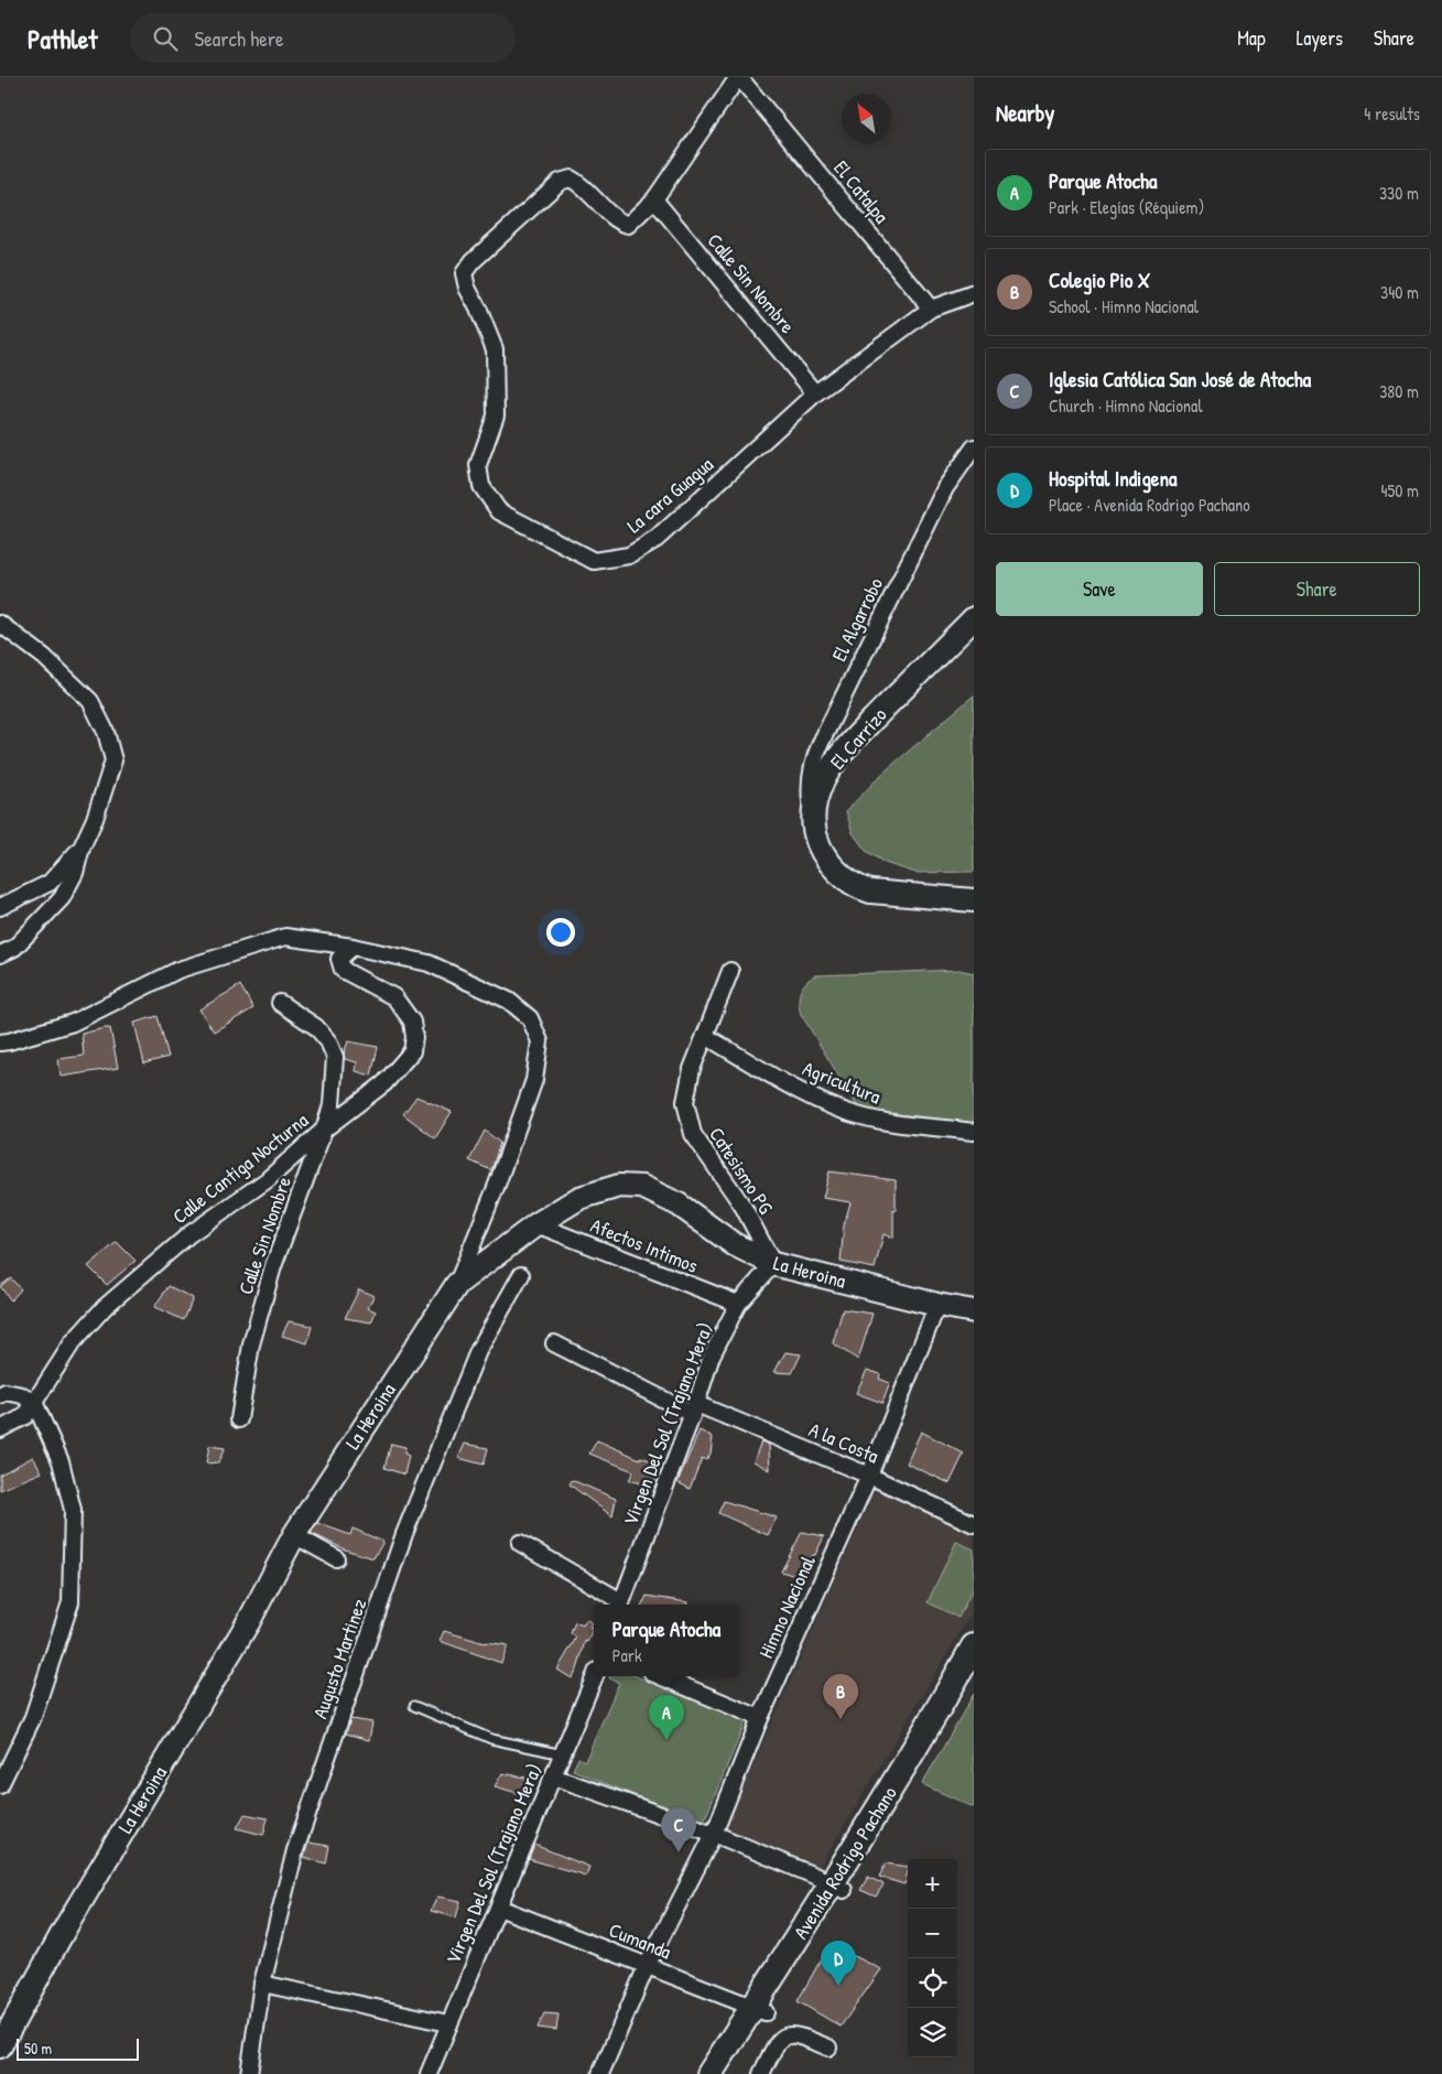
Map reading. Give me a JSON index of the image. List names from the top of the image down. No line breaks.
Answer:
{"streets":{"main road":["Avenida Rodrigo Pachano"],"street":["El Catalpa","Calle Sin Nombre","La cara Guagua","El Algarrobo","El Carrizo","Agricultura","Calle Cantiga Nocturna","Catesismo PG","Afectos Intimos","La Heroina","Virgen Del Sol (Trajano Mera)","A la Costa","Himno Nacional","Augusto Martinez","Cumanda"]},"crossings":[["El Catalpa","La cara Guagua"],["Calle Sin Nombre","La cara Guagua"],["Calle Sin Nombre","Calle Cantiga Nocturna"],["El Algarrobo","El Carrizo"],["Agricultura","Catesismo PG"],["Catesismo PG","La Heroina"],["Catesismo PG","Virgen Del Sol (Trajano Mera)"],["Afectos Intimos","La Heroina"],["Afectos Intimos","Virgen Del Sol (Trajano Mera)"],["La Heroina","Virgen Del Sol (Trajano Mera)"],["La Heroina","Himno Nacional"],["Virgen Del Sol (Trajano Mera)","A la Costa"],["Virgen Del Sol (Trajano Mera)","Cumanda"],["A la Costa","Himno Nacional"],["Himno Nacional","Cumanda"],["Avenida Rodrigo Pachano","Cumanda"]],"scale_bar":"50 m","north":"top left","page":{"header":"Pathlet","search":"Search here","nav":["Map","Layers","Share"],"heading":["Nearby","4 results"],"list":[{"mark":"A","name":"Parque Atocha","note":"Park · Elegías (Réquiem)","value":"330 m"},{"mark":"B","name":"Colegio Pio X","note":"School · Himno Nacional","value":"340 m"},{"mark":"C","name":"Iglesia Católica San José de Atocha","note":"Church · Himno Nacional","value":"380 m"},{"mark":"D","name":"Hospital Indigena","note":"Place · Avenida Rodrigo Pachano","value":"450 m"}],"buttons":["Save","Share"],"popup":["Parque Atocha","Park"],"pins":["B","A","C","D"],"map_buttons":["+","−"],"scale":"50 m"}}
